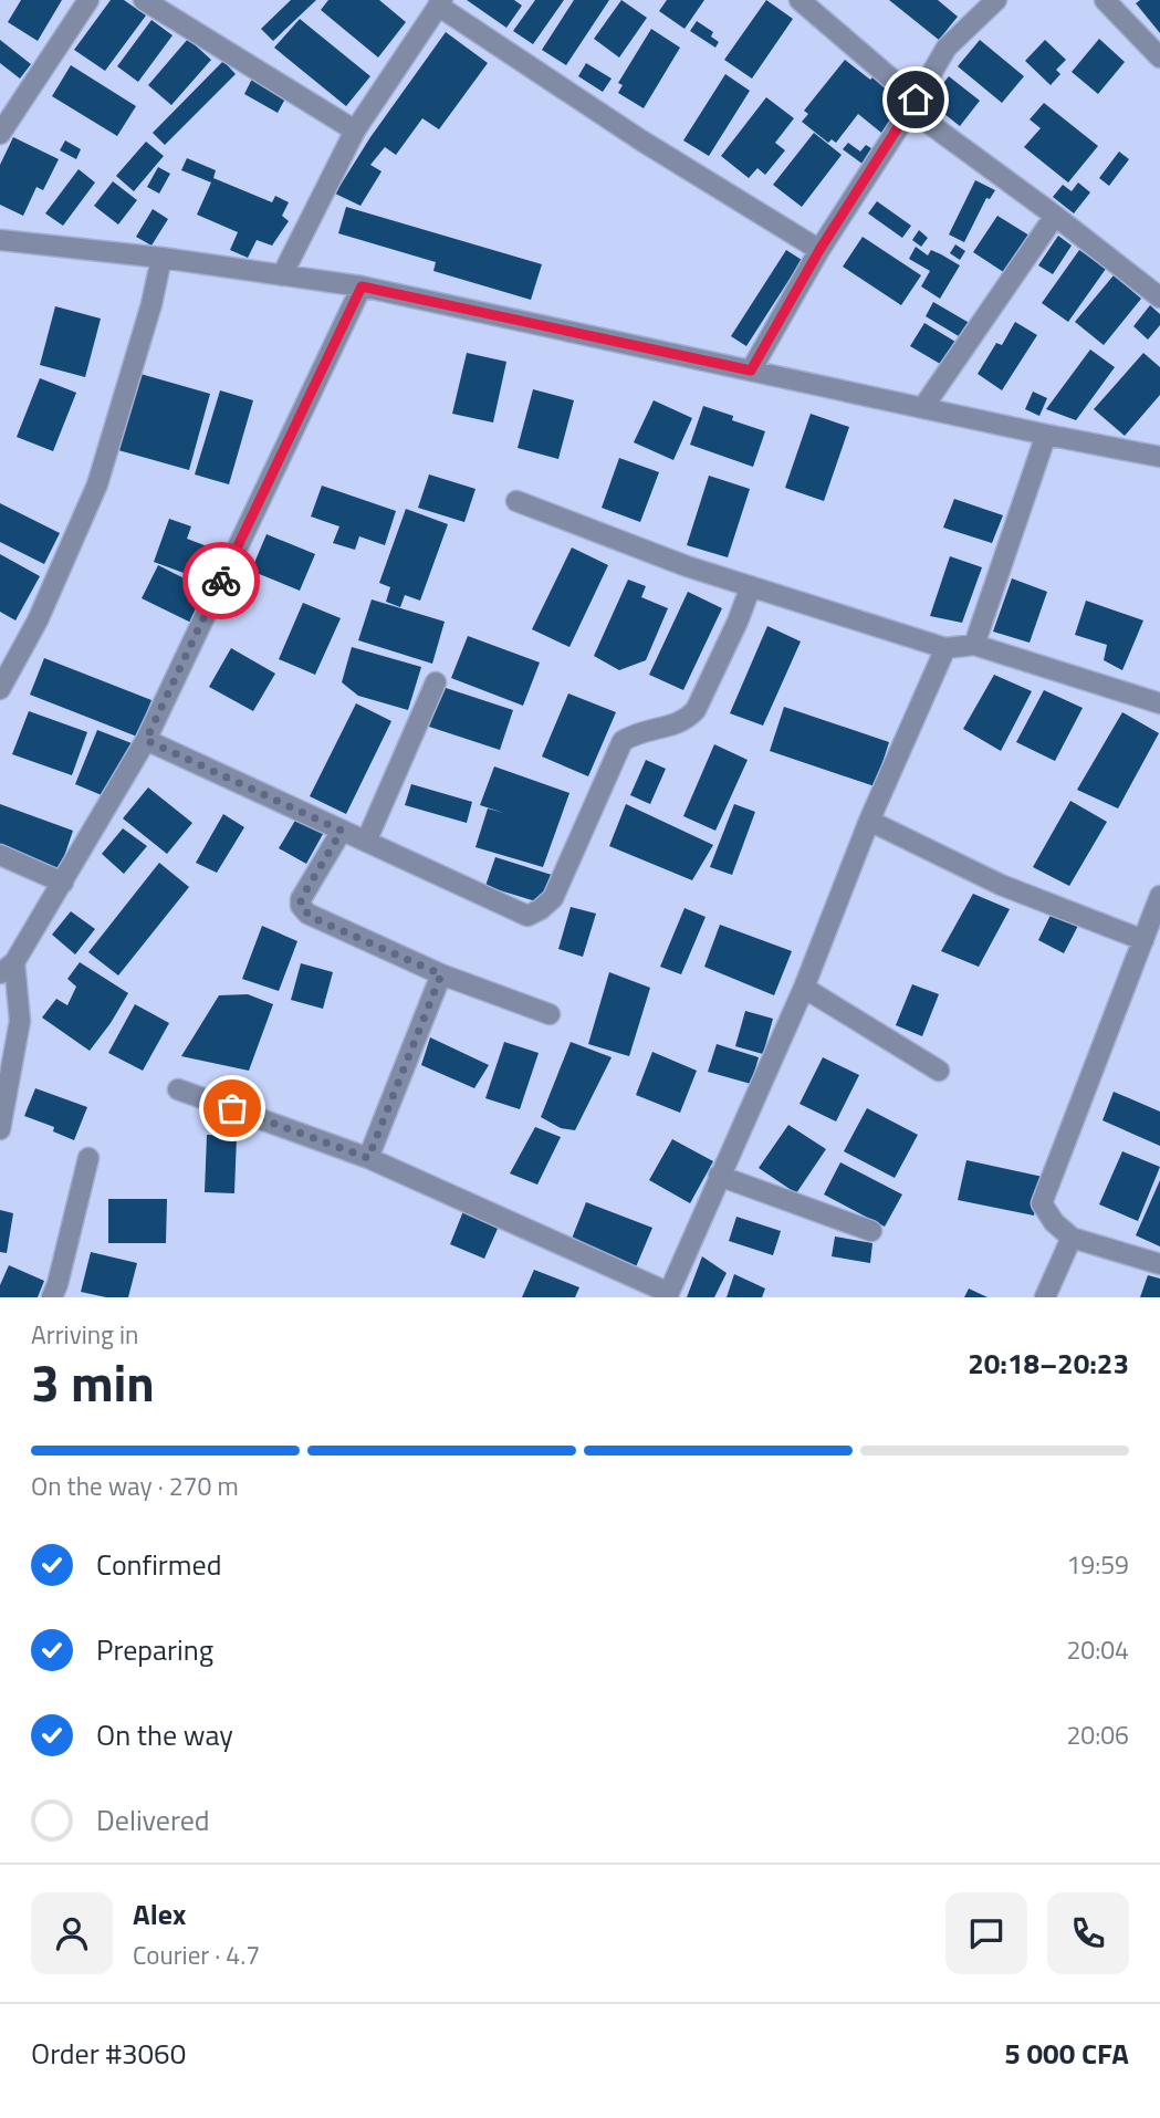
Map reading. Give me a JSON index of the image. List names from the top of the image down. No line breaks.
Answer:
{"page":{"heading":["3 min","Arriving in","20:18–20:23"],"panel":["Alex","Courier · 4.7","Order #3060","5 000 CFA"],"bar":"On the way · 270 m","list":[["Confirmed","19:59"],["Preparing","20:04"],["On the way","20:06"],"Delivered"]}}
